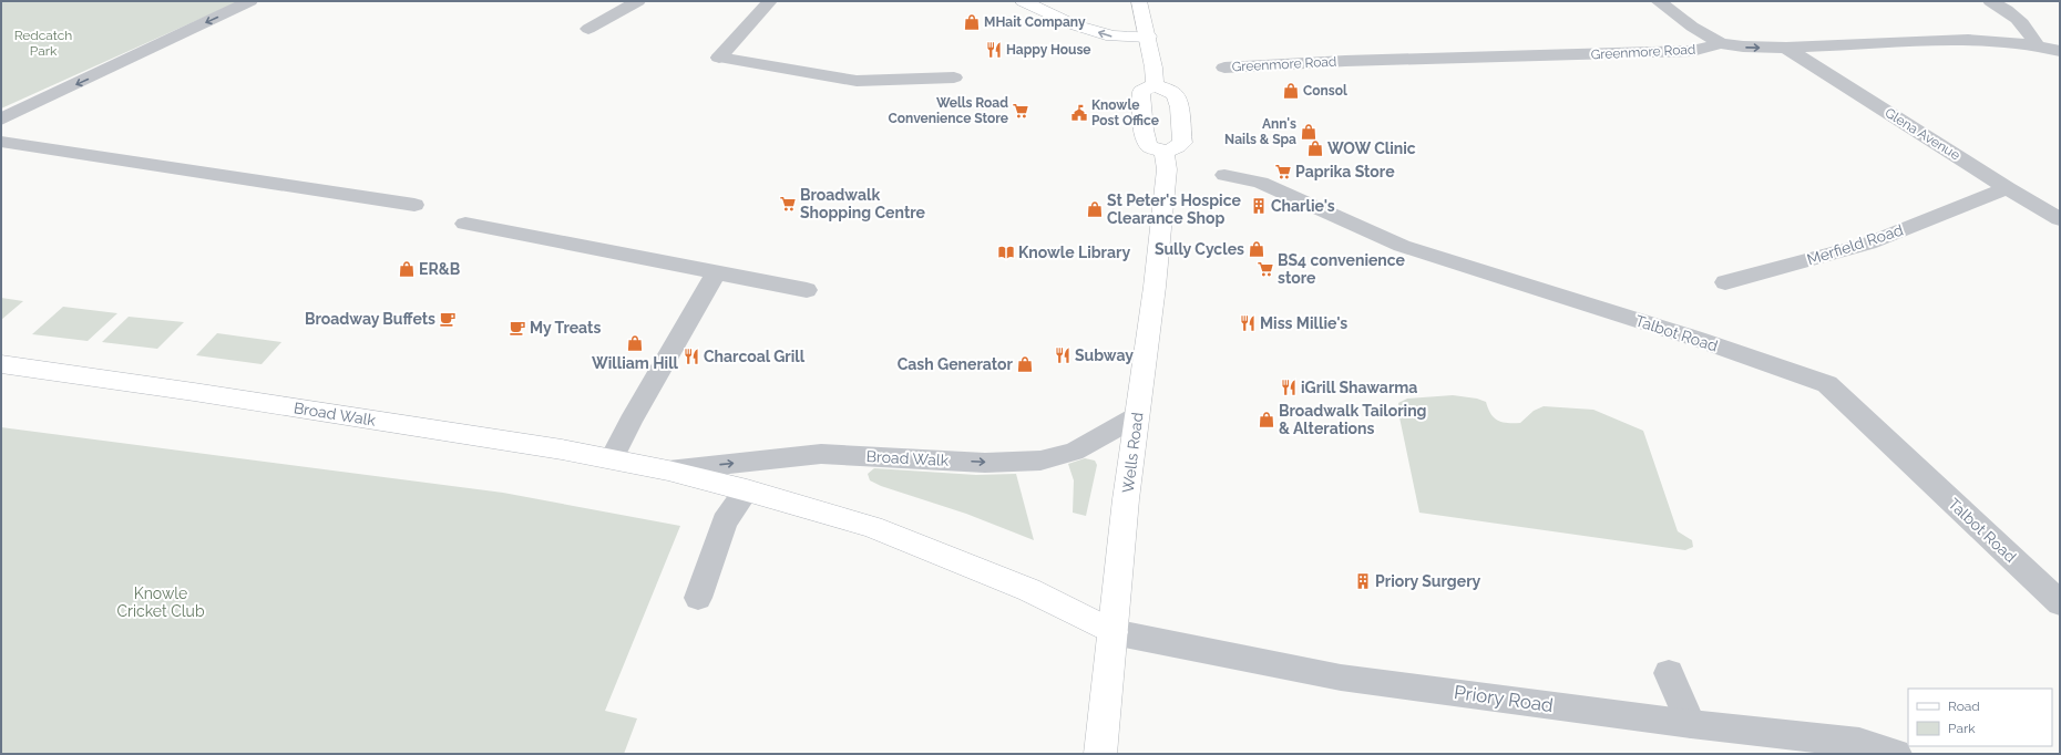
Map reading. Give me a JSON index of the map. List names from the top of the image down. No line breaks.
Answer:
{"streets":{"main road":["Broad Walk","Wells Road"],"street":["Greenmore Road","Glena Avenue","Merfield Road","Talbot Road","Priory Road"]},"crossings":[["Greenmore Road","Glena Avenue"],["Glena Avenue","Merfield Road"],["Broad Walk","Wells Road"],["Broad Walk","Priory Road"],["Wells Road","Priory Road"]],"parks":["Redcatch Park","Knowle Cricket Club"],"places":{"shop":["MHait Company","Consol","Ann's Nails & Spa","WOW Clinic","St Peter's Hospice Clearance Shop","Sully Cycles","ER&B","William Hill","Cash Generator","Broadwalk Tailoring & Alterations"],"restaurant":["Happy House","Miss Millie's","Subway","Charcoal Grill","iGrill Shawarma"],"supermarket":["Wells Road Convenience Store","Paprika Store","Broadwalk Shopping Centre","BS4 convenience store"],"public building":["Knowle Post Office"],"building":["Charlie's","Priory Surgery"],"library":["Knowle Library"],"cafe":["Broadway Buffets","My Treats"]},"legend":["Road","Park"]}
